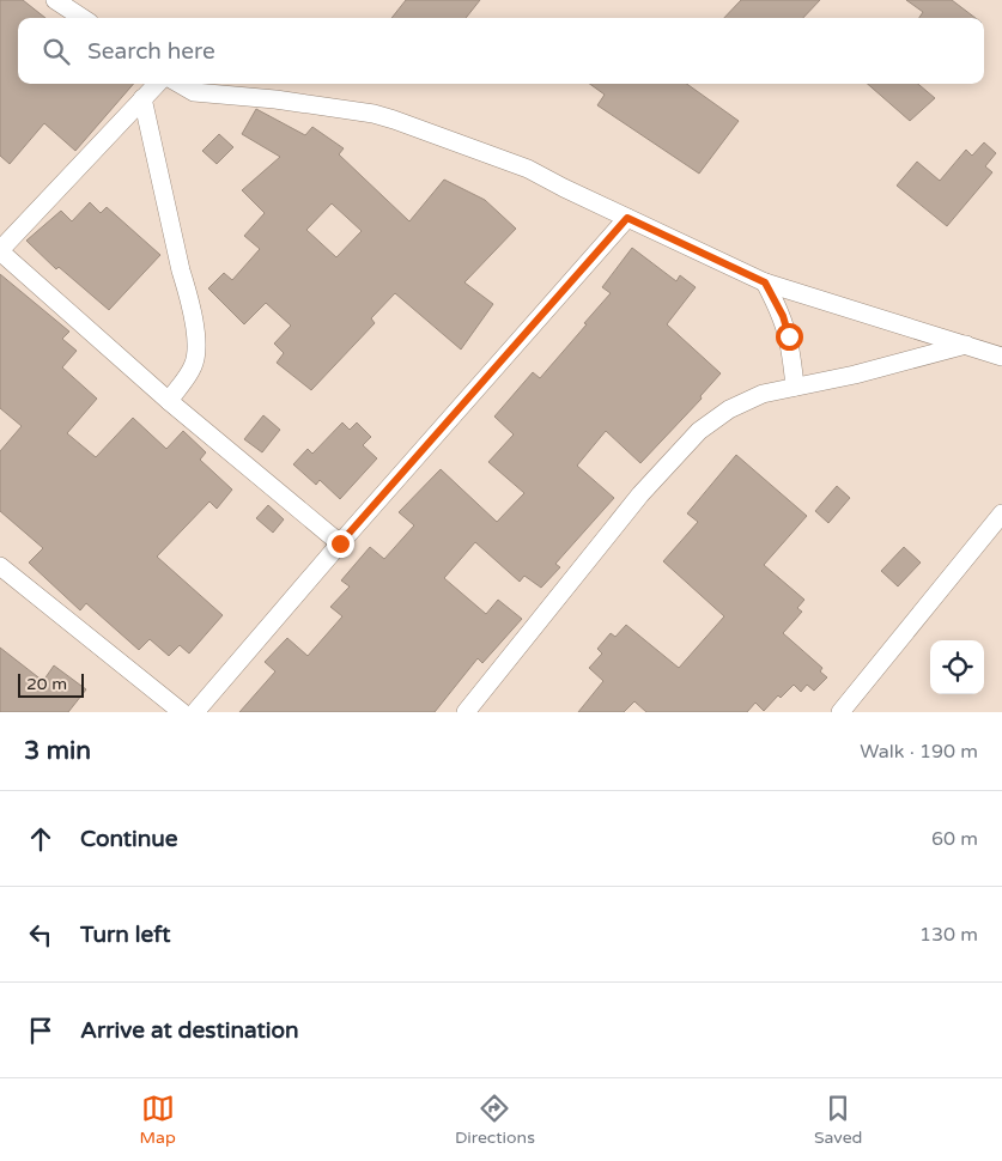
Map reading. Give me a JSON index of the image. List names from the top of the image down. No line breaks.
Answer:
{"scale_bar":"20 m","page":{"search":"Search here","scale":"20 m","heading":["3 min","Walk · 190 m"],"list":[["Continue","60 m"],["Turn left","130 m"],"Arrive at destination"],"nav":["Map","Directions","Saved"]}}
